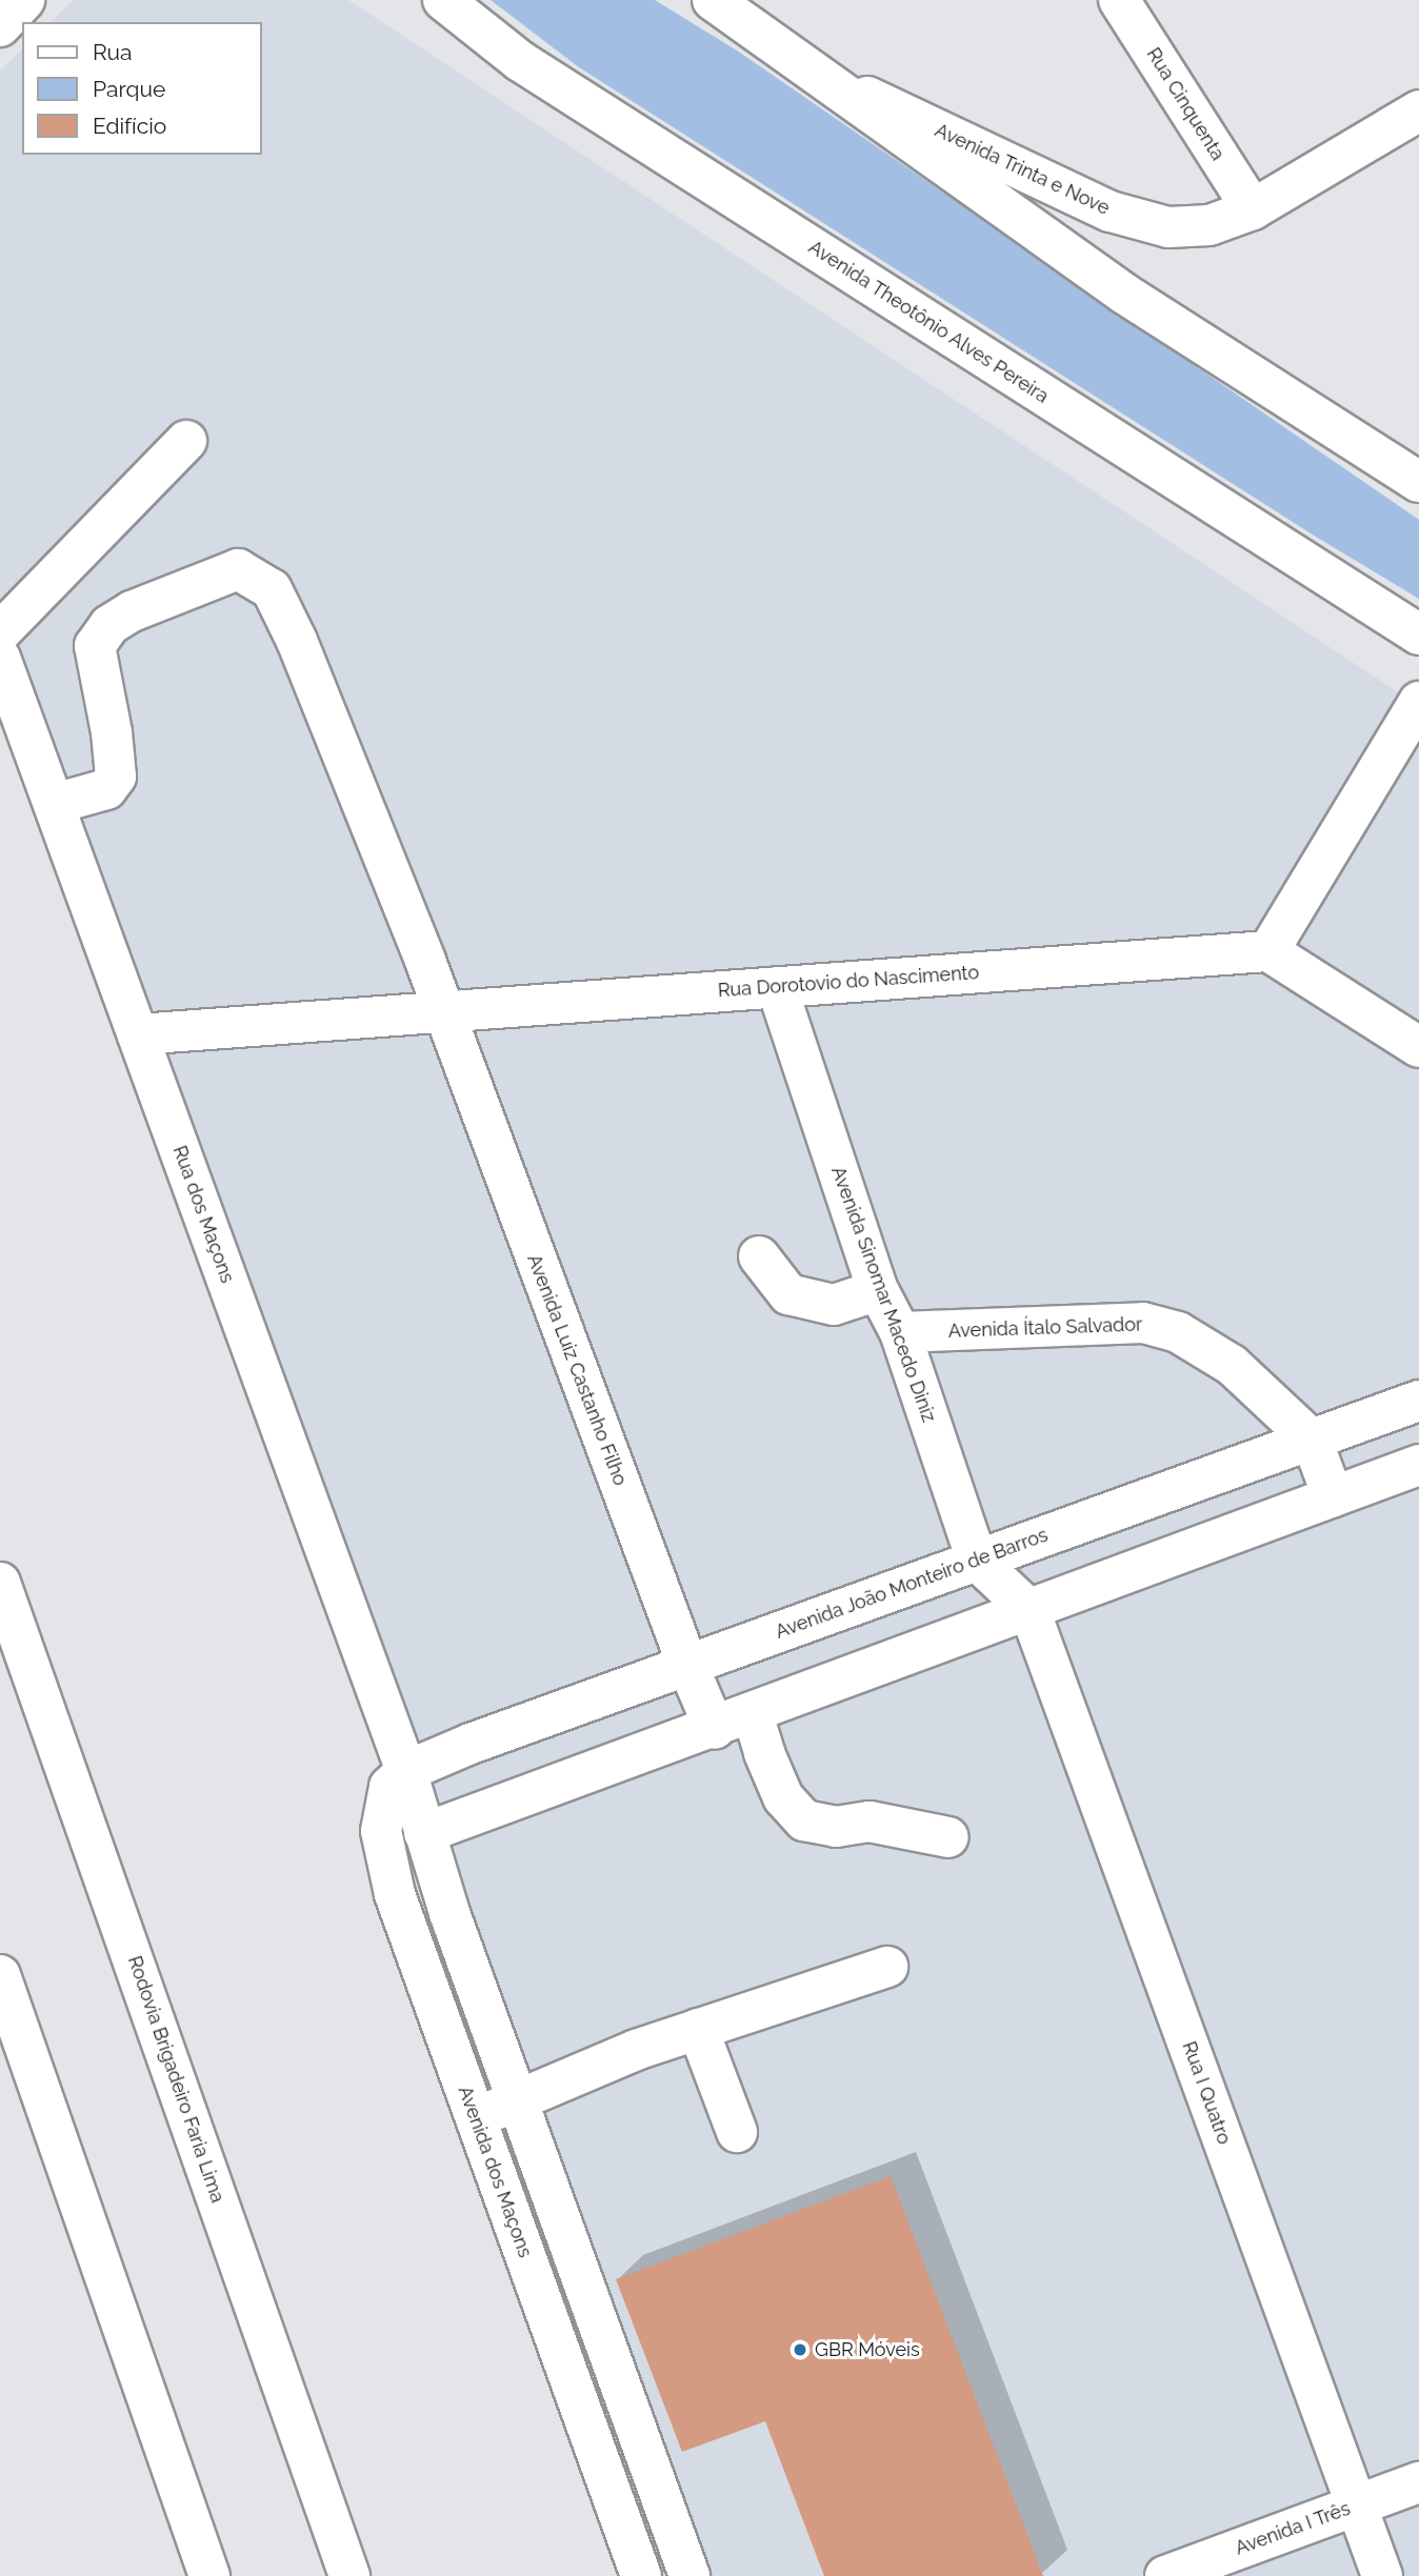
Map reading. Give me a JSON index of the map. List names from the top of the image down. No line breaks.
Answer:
{"streets":{"main road":["Rua Cinquenta","Avenida Trinta e Nove","Avenida Theotônio Alves Pereira","Rua Dorotovio do Nascimento","Rua dos Maçons","Avenida Sinomar Macedo Diniz","Avenida Ítalo Salvador","Avenida Luiz Castanho Filho","Avenida João Monteiro de Barros","Rodovia Brigadeiro Faria Lima","Rua I Quatro","Avenida dos Maçons","Avenida I Três"]},"crossings":[["Rua Cinquenta","Avenida Trinta e Nove"],["Rua Dorotovio do Nascimento","Rua dos Maçons"],["Rua Dorotovio do Nascimento","Avenida Sinomar Macedo Diniz"],["Rua Dorotovio do Nascimento","Avenida Luiz Castanho Filho"],["Rua dos Maçons","Avenida Luiz Castanho Filho"],["Rua dos Maçons","Avenida João Monteiro de Barros"],["Rua dos Maçons","Avenida dos Maçons"],["Avenida Sinomar Macedo Diniz","Avenida Ítalo Salvador"],["Avenida Sinomar Macedo Diniz","Avenida João Monteiro de Barros"],["Avenida Ítalo Salvador","Avenida João Monteiro de Barros"],["Avenida Luiz Castanho Filho","Avenida João Monteiro de Barros"],["Avenida João Monteiro de Barros","Avenida dos Maçons"],["Rua I Quatro","Avenida I Três"]],"places":["GBR Móveis"],"legend":["Rua","Parque","Edifício"]}
